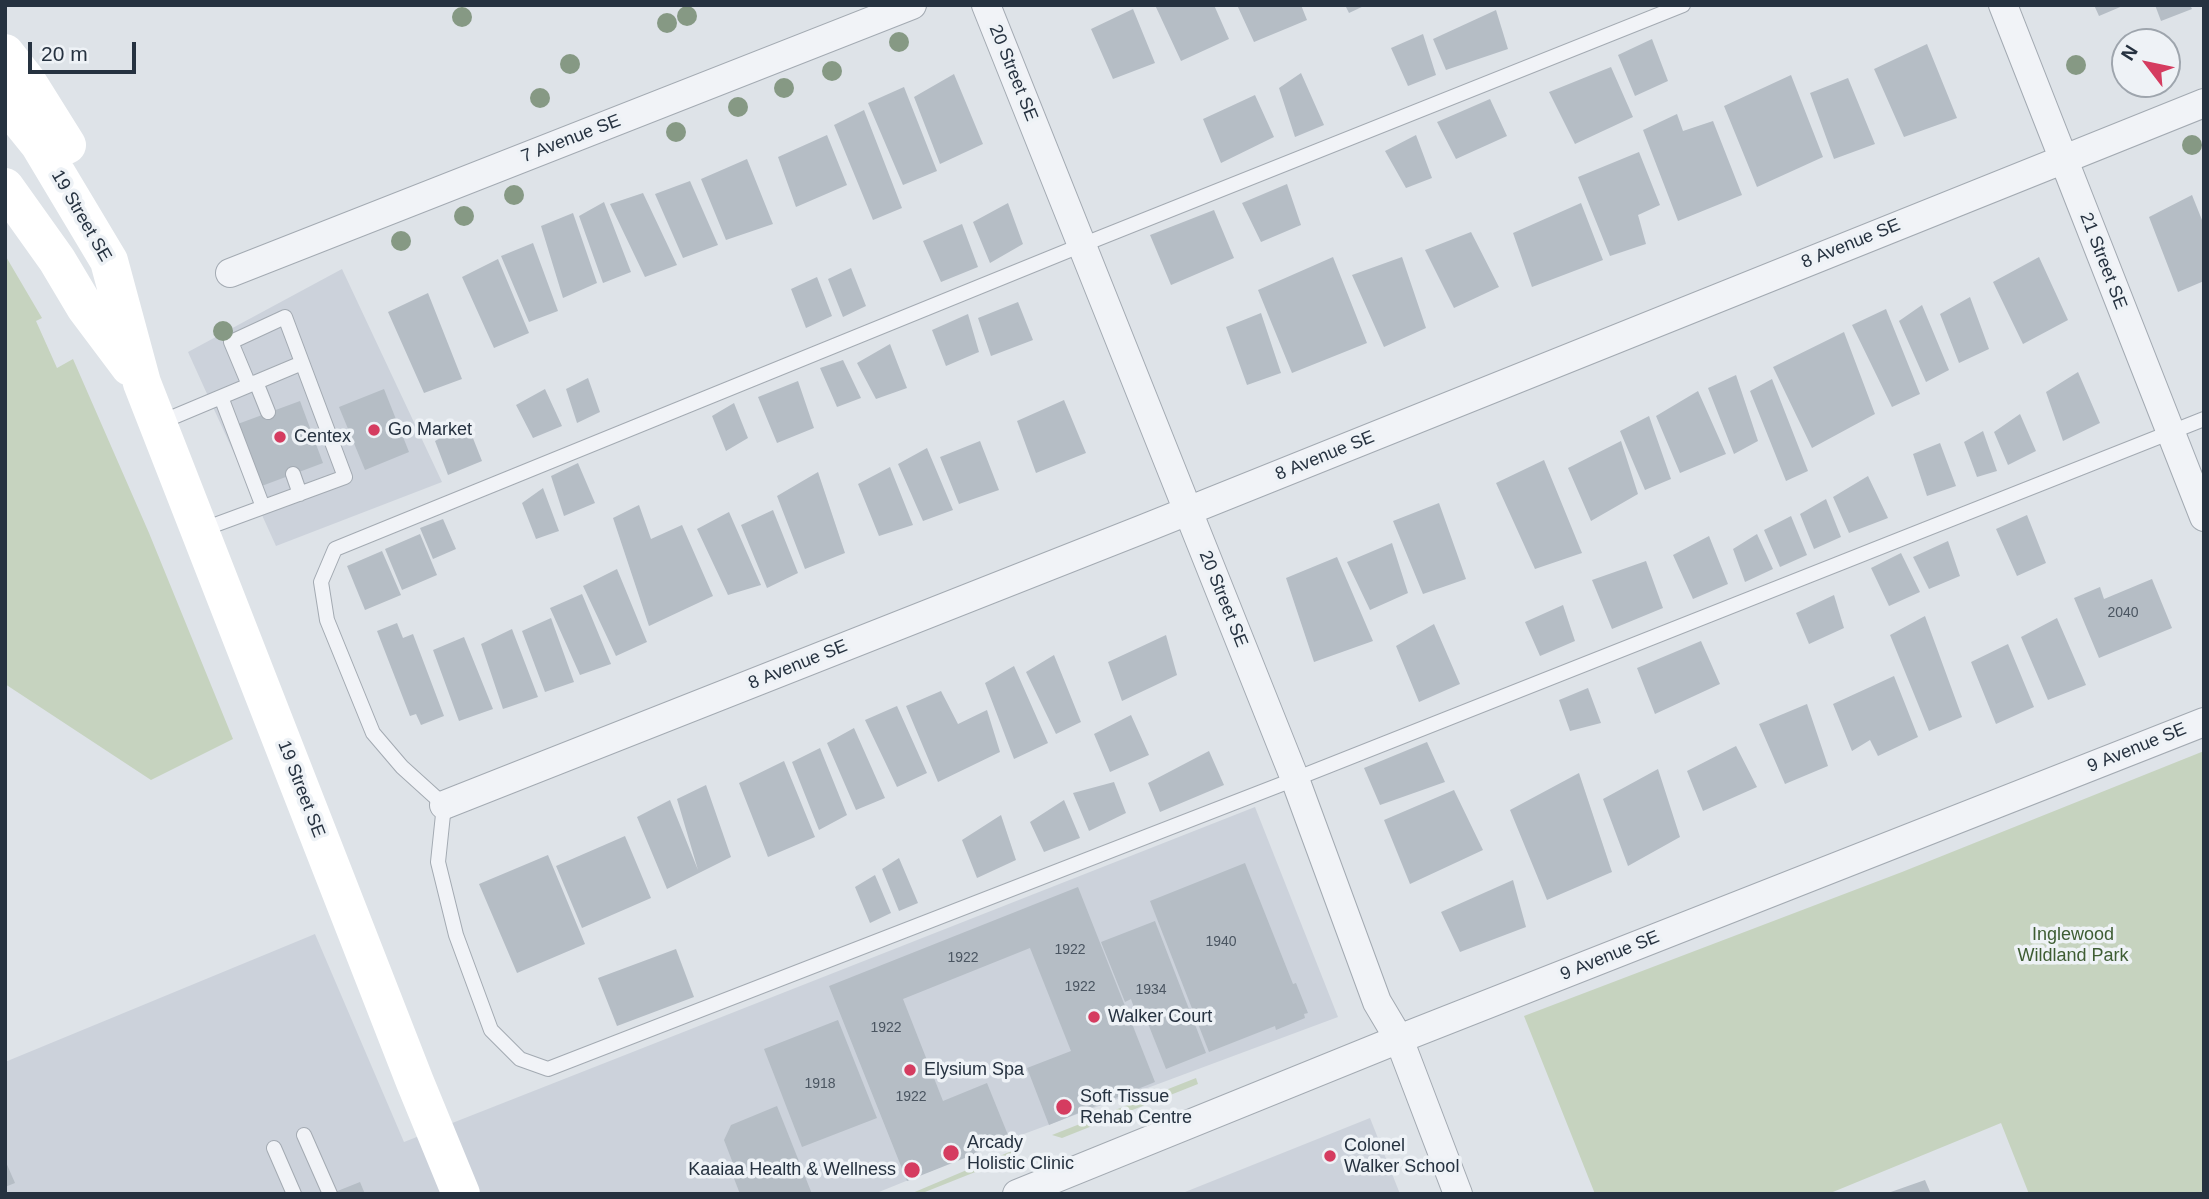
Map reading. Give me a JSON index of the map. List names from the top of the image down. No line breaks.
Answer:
{"streets":{"main road":["19 Street SE"],"street":["20 Street SE","7 Avenue SE","8 Avenue SE","21 Street SE","9 Avenue SE"]},"crossings":[["20 Street SE","8 Avenue SE"],["20 Street SE","9 Avenue SE"],["8 Avenue SE","21 Street SE"]],"parks":["Inglewood Wildland Park"],"places":["Go Market","Centex","Walker Court","Elysium Spa","Soft Tissue Rehab Centre","Arcady Holistic Clinic","Colonel Walker School","Kaaiaa Health & Wellness"],"house_numbers":["2040","1940","1922","1922","1922","1934","1922","1918","1922"],"scale_bar":"20 m","north":"top left"}
